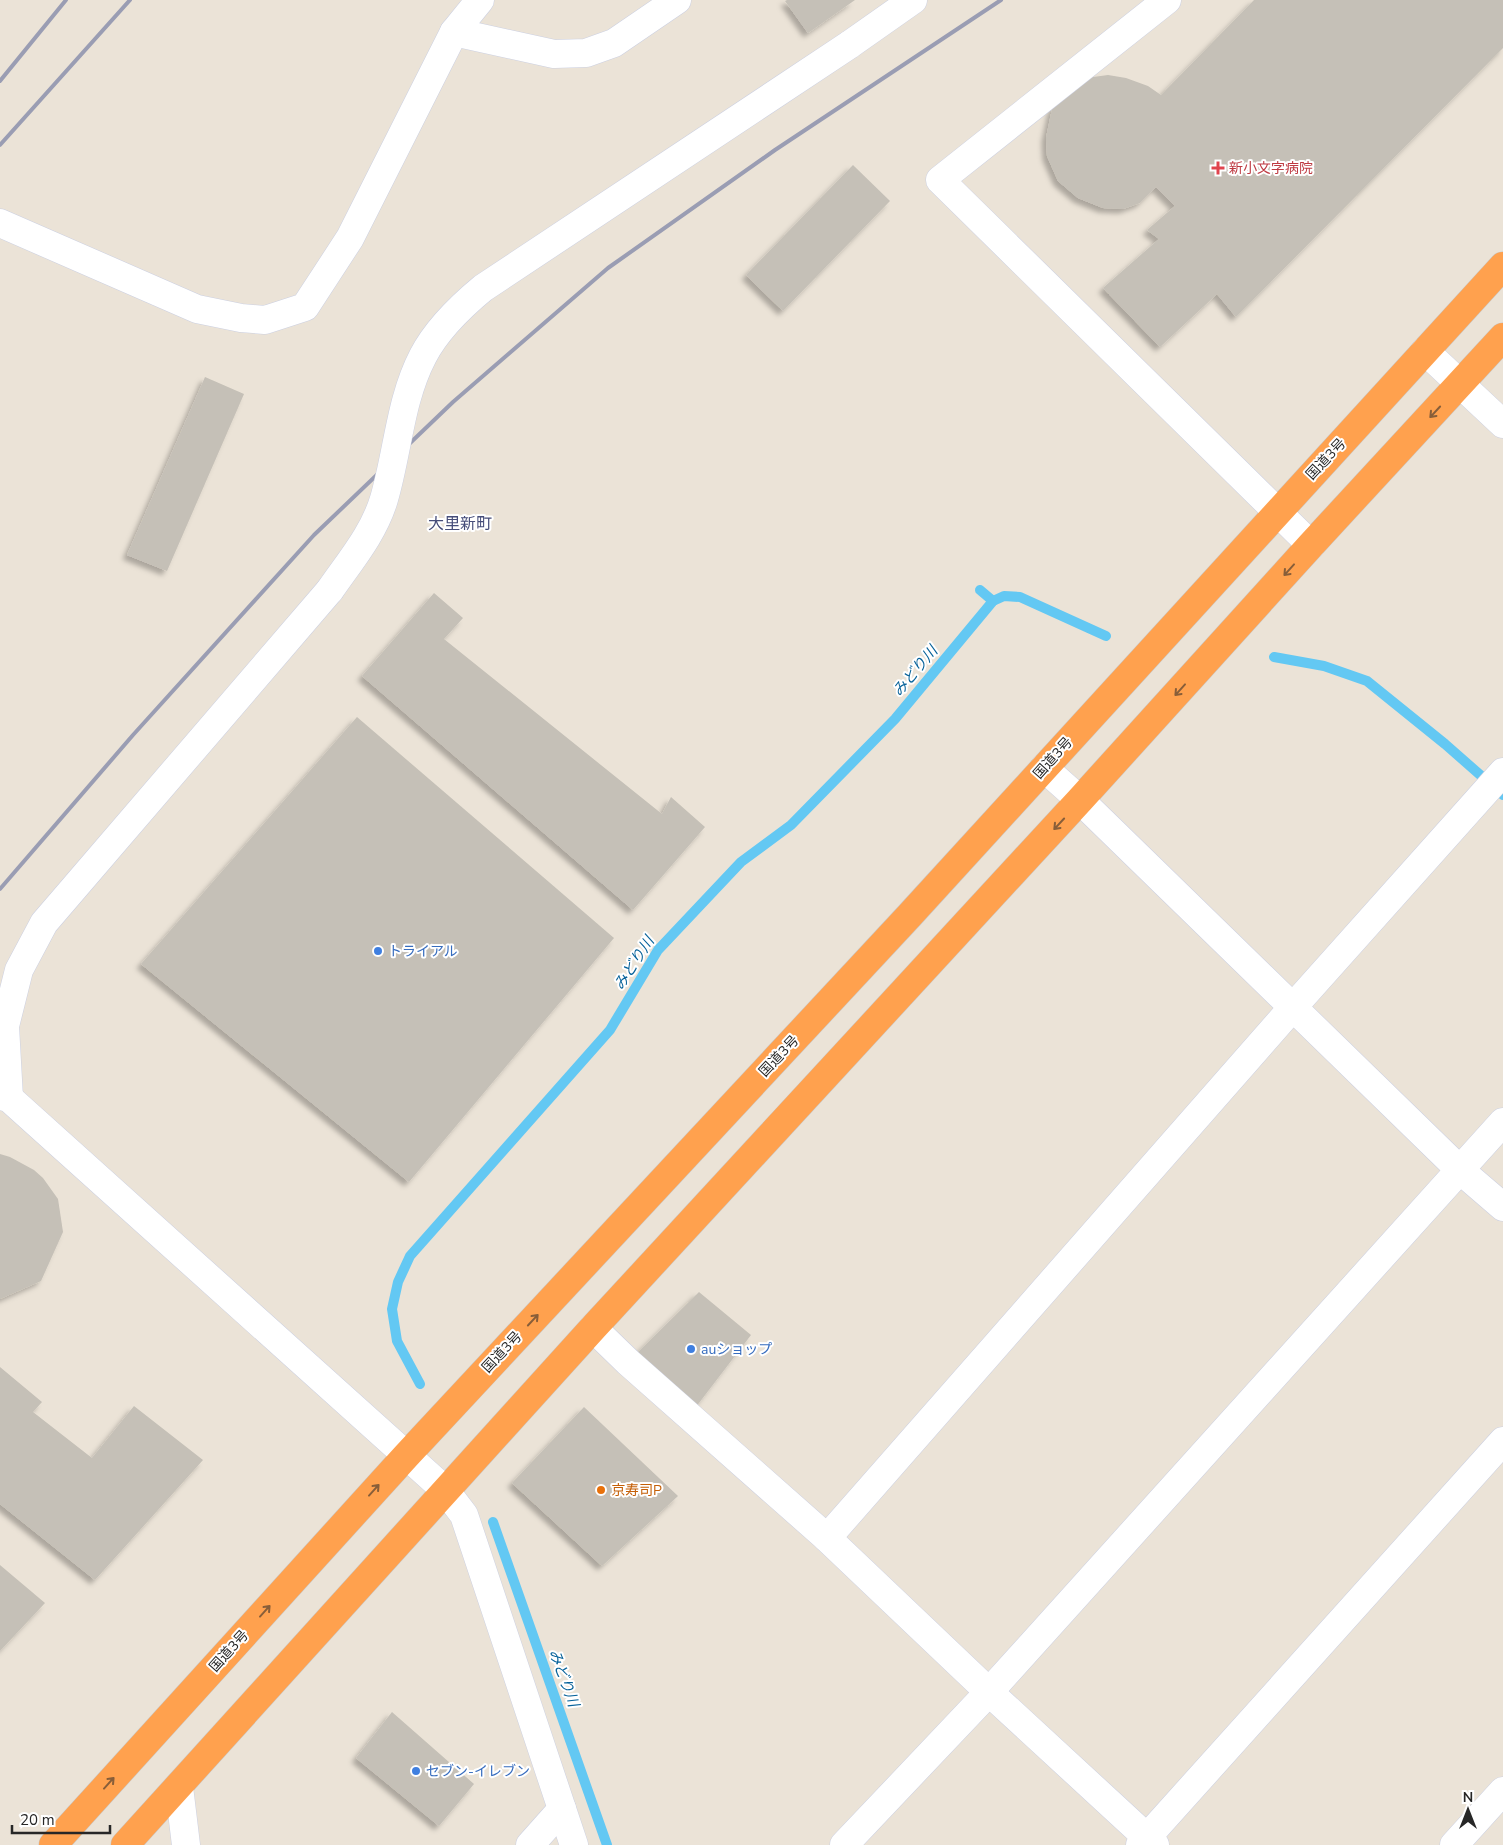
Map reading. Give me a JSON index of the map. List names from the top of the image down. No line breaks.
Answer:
{"streets":{"highway":["国道3号"]},"districts":["大里新町"],"water":["みどり川"],"places":{"health":["新小文字病院"],"other":["トライアル","auショップ","京寿司P","セブン-イレブン"]},"scale_bar":"20 m","north":"top"}
